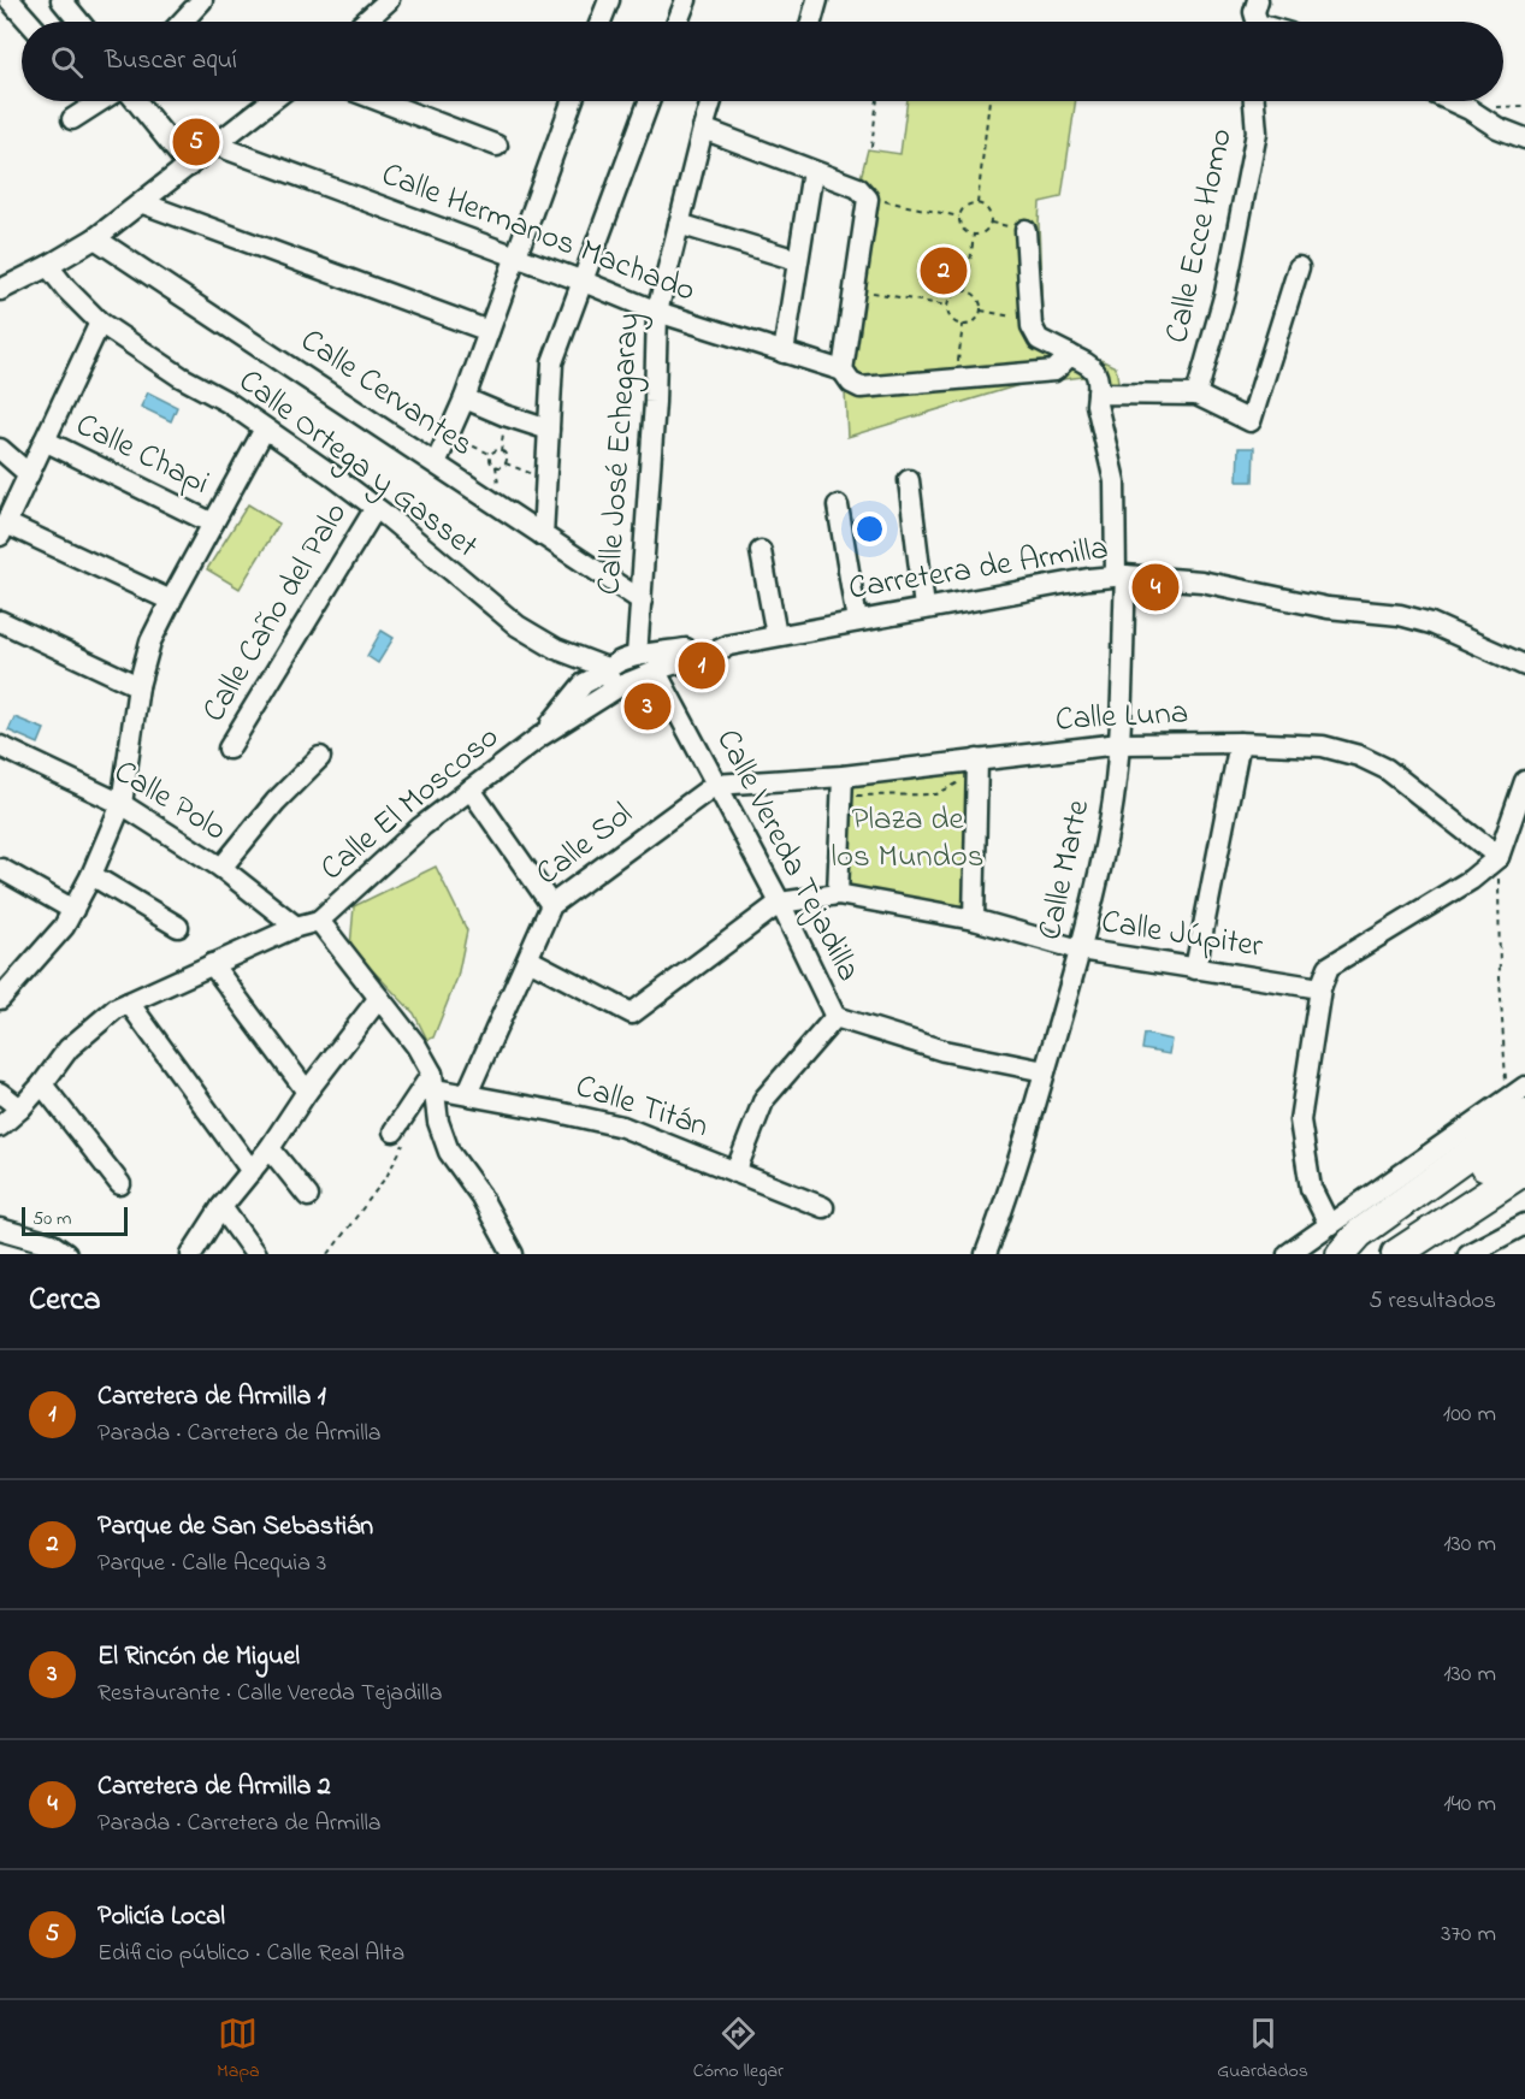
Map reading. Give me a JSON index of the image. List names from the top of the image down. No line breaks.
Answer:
{"streets":{"street":["Calle Hermanos Machado","Calle Ecce Homo","Calle Cervantes","Calle José Echegaray","Calle Chapi","Calle Ortega y Gasset","Carretera de Armilla","Calle Caño del Palo","Calle Luna","Calle Polo","Calle El Moscoso","Calle Sol","Calle Vereda Tejadilla","Calle Marte","Calle Júpiter","Calle Titán"]},"crossings":[["Calle Hermanos Machado","Calle José Echegaray"],["Calle Hermanos Machado","Calle Marte"],["Calle Cervantes","Calle José Echegaray"],["Calle José Echegaray","Carretera de Armilla"],["Calle José Echegaray","Calle El Moscoso"],["Calle José Echegaray","Calle Vereda Tejadilla"],["Calle Ortega y Gasset","Calle Caño del Palo"],["Calle Ortega y Gasset","Calle El Moscoso"],["Carretera de Armilla","Calle El Moscoso"],["Carretera de Armilla","Calle Vereda Tejadilla"],["Carretera de Armilla","Calle Marte"],["Calle Luna","Calle Sol"],["Calle Luna","Calle Vereda Tejadilla"],["Calle Luna","Calle Marte"],["Calle El Moscoso","Calle Vereda Tejadilla"],["Calle Sol","Calle Vereda Tejadilla"],["Calle Sol","Calle Titán"],["Calle Vereda Tejadilla","Calle Júpiter"],["Calle Vereda Tejadilla","Calle Titán"],["Calle Marte","Calle Júpiter"]],"parks":["Plaza de los Mundos"],"scale_bar":"50 m","page":{"search":"Buscar aquí","pins":["5","2","4","1","3"],"scale":"50 m","heading":["Cerca","5 resultados"],"list":[{"mark":"1","name":"Carretera de Armilla 1","note":"Parada · Carretera de Armilla","value":"100 m"},{"mark":"2","name":"Parque de San Sebastián","note":"Parque · Calle Acequia 3","value":"130 m"},{"mark":"3","name":"El Rincón de Miguel","note":"Restaurante · Calle Vereda Tejadilla","value":"130 m"},{"mark":"4","name":"Carretera de Armilla 2","note":"Parada · Carretera de Armilla","value":"140 m"},{"mark":"5","name":"Policía Local","note":"Edificio público · Calle Real Alta","value":"370 m"}],"nav":["Mapa","Cómo llegar","Guardados"]}}
